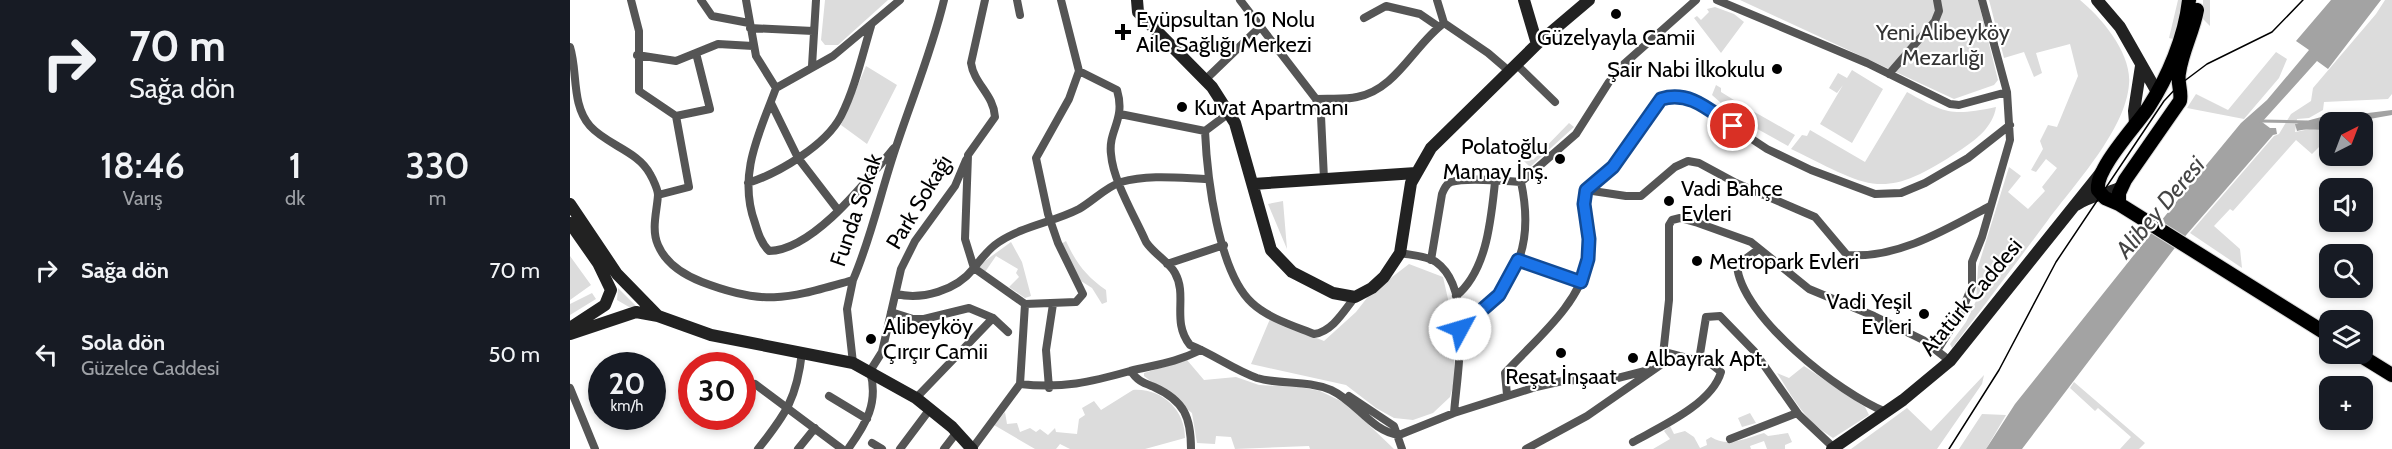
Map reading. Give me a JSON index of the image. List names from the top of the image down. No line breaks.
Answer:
{"streets":{"main road":["Atatürk Caddesi"],"street":["Park Sokağı","Funda Sokak"]},"water":["Alibey Deresi"],"parks":["Yeni Alibeyköy Mezarlığı"],"places":{"other":["Güzelyayla Camii","Şair Nabi İlkokulu","Kuvat Apartmanı","Polatoğlu Mamay İnş.","Vadi Bahçe Evleri","Metropark Evleri","Vadi Yeşil Evleri","Alibeyköy Çırçır Camii","Reşat İnşaat","Albayrak Apt."],"health":["Eyüpsultan 10 Nolu Aile Sağlığı Merkezi"]},"north":"top right","page":{"turn":["70 m","Sağa dön"],"map_buttons":"+","eta":["18:46","Varış","1","dk","330","m"],"list":[{"name":"Sağa dön","value":"70 m"},{"name":"Sola dön","note":"Güzelce Caddesi","value":"50 m"}],"speed":"20 km/h","limit":"30"}}
